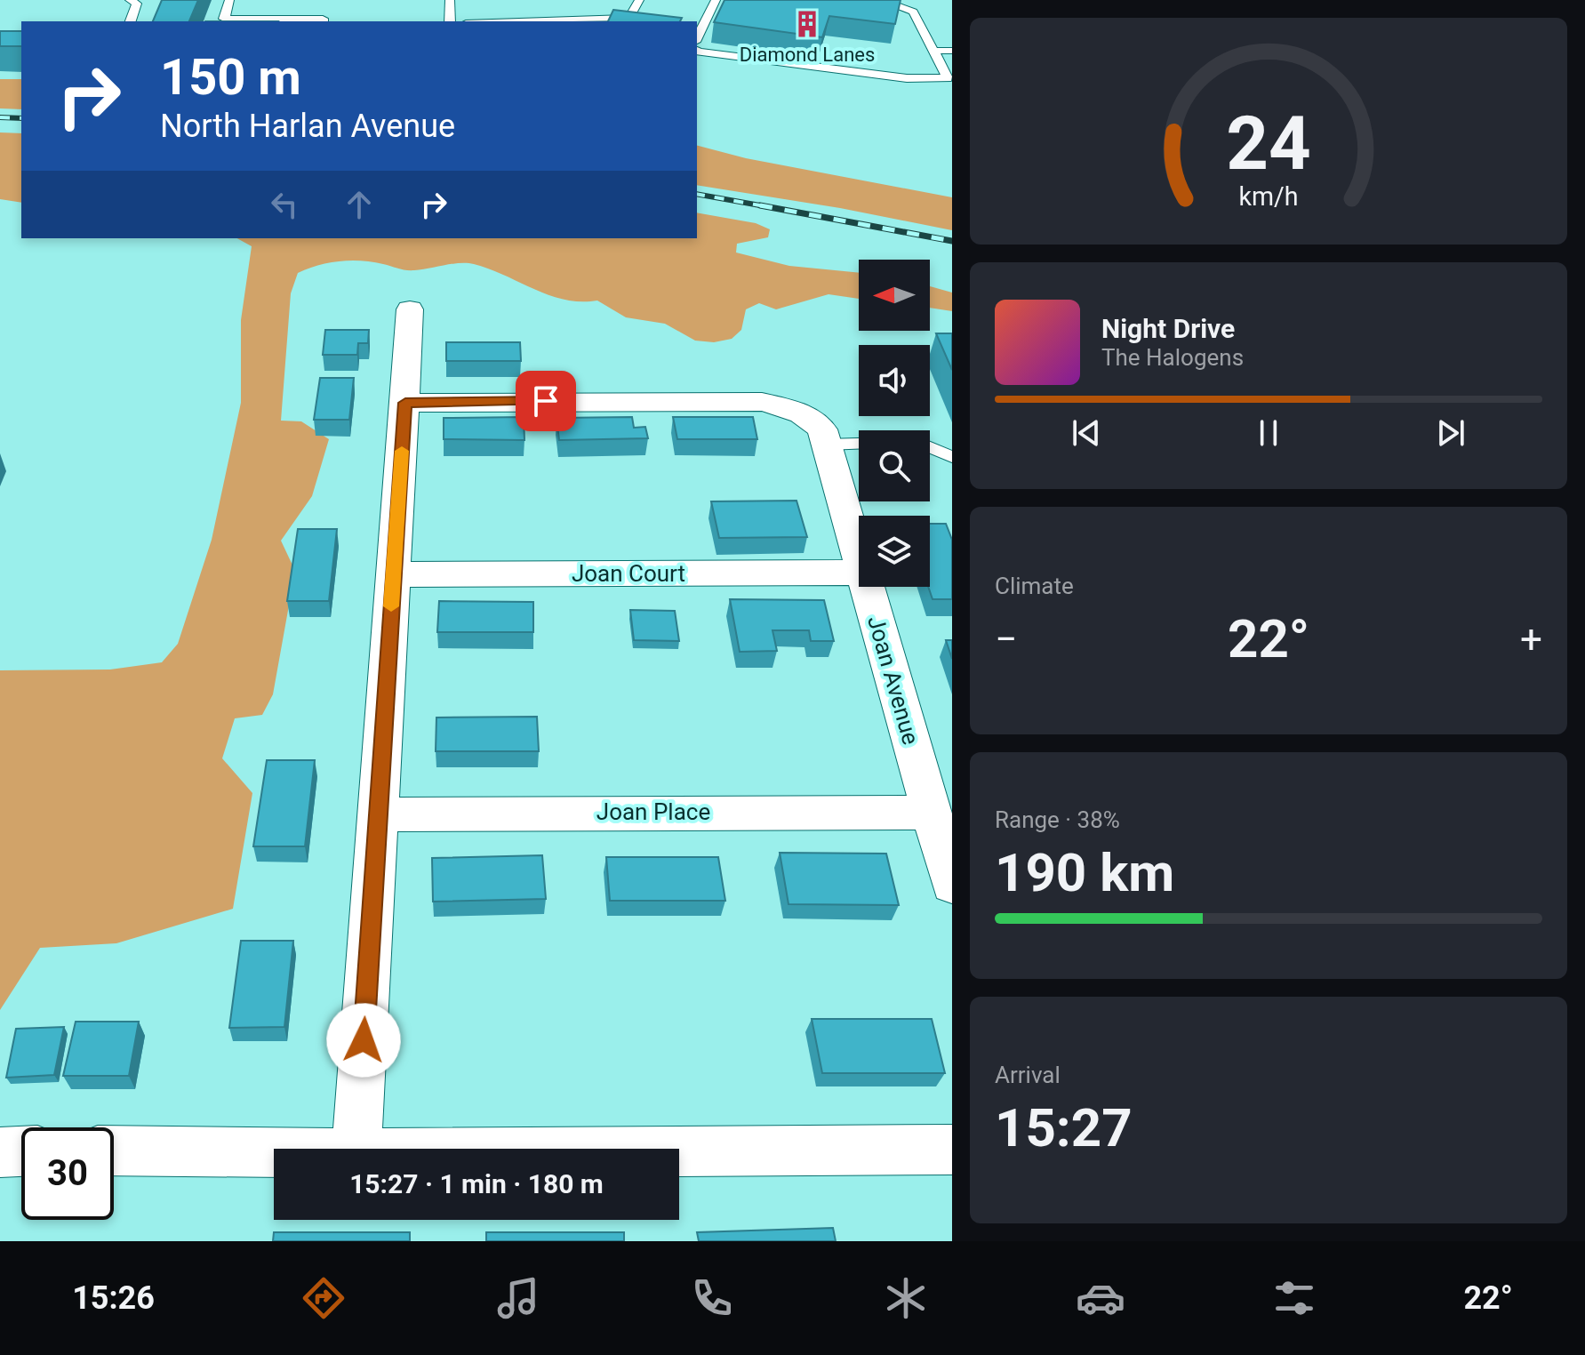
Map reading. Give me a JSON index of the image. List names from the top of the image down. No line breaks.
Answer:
{"streets":{"street":["Joan Court","Joan Avenue","Joan Place"]},"crossings":[["Joan Avenue","Joan Place"]],"places":{"building":["Diamond Lanes"]},"north":"left","page":{"turn":["150 m","North Harlan Avenue"],"song":["Night Drive","The Halogens"],"tile":["Climate",["Range · 38%","190 km"],["Arrival","15:27"]],"heat":["−","22°","+"],"limit":"30","trip":"15:27 · 1 min · 180 m","tabs":["15:26","22°"],"gauge":["24","km/h"]}}
